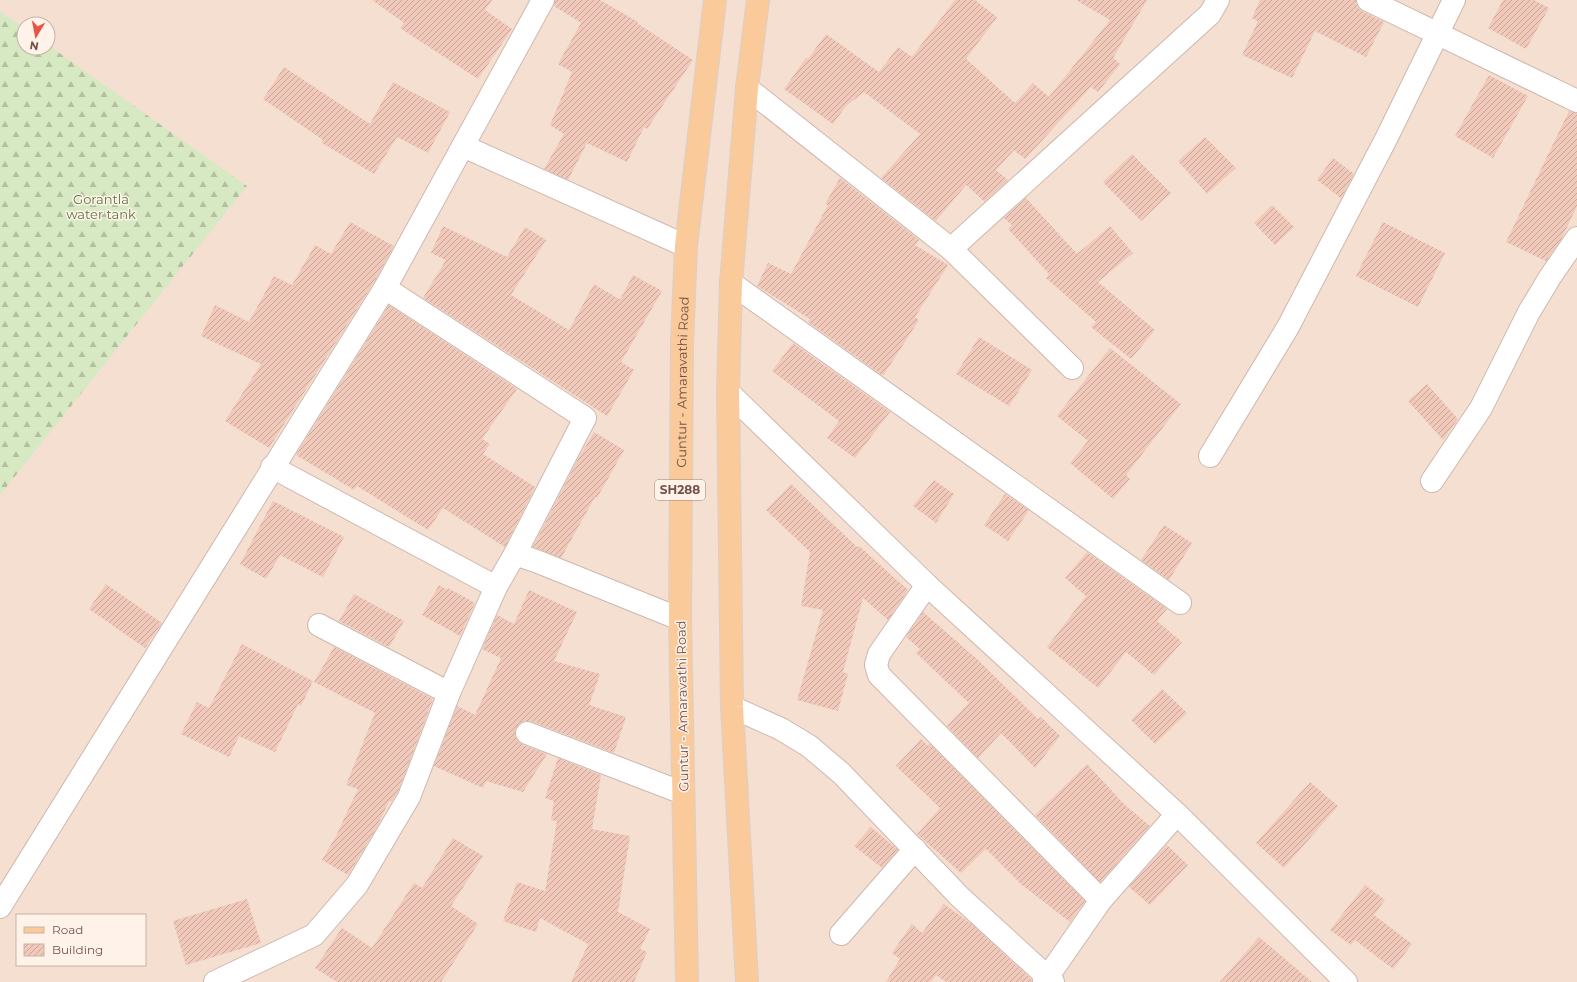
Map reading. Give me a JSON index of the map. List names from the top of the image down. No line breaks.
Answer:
{"streets":{"main road":["Guntur - Amaravathi Road","SH288"]},"parks":["Gorantla water tank"],"legend":["Road","Building"],"north":"bottom"}
